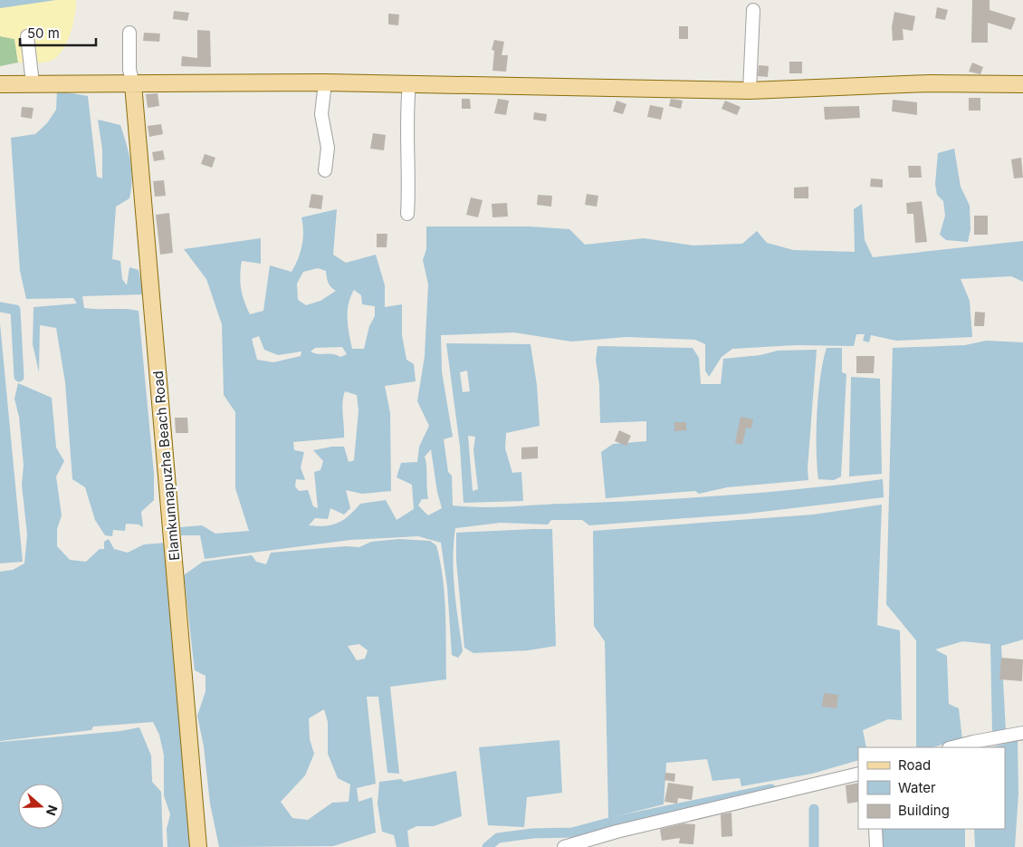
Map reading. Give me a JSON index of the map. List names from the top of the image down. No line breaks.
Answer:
{"streets":{"main road":["Elamkunnapuzha Beach Road"]},"legend":["Road","Water","Building"],"scale_bar":"50 m","north":"right"}
